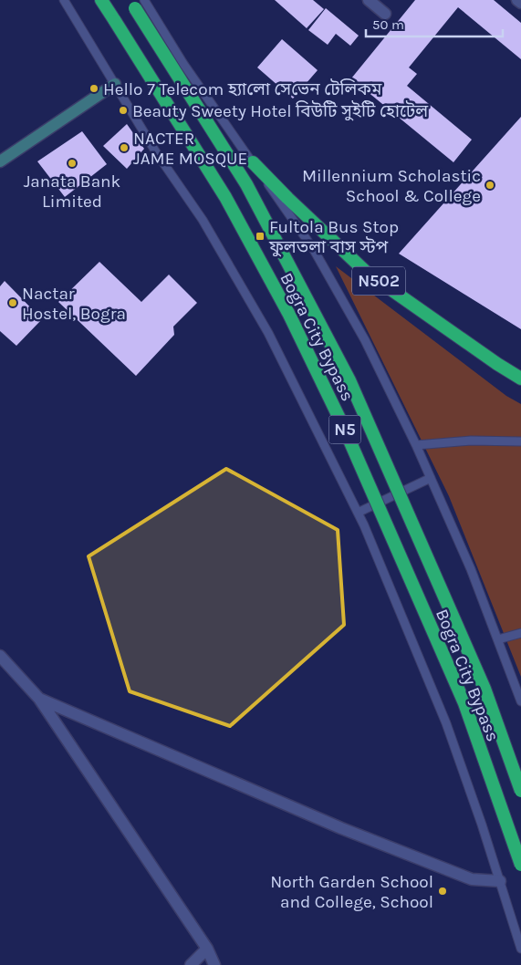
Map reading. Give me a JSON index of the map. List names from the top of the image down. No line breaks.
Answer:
{"streets":{"highway":["N502","Bogra City Bypass","N5"]},"places":{"other":["Hello 7 Telecom হ্যা‌লো সে‌ভেন টে‌লিকম","Beauty Sweety Hotel বিউটি সুইটি হোটেল","NACTER JAME MOSQUE","Janata Bank Limited","Millennium Scholastic School & College","Nactar Hostel, Bogra","North Garden School and College, School"],"transit":["Fultola Bus Stop ফুলতলা বাস স্টপ"]},"scale_bar":"50 m"}
